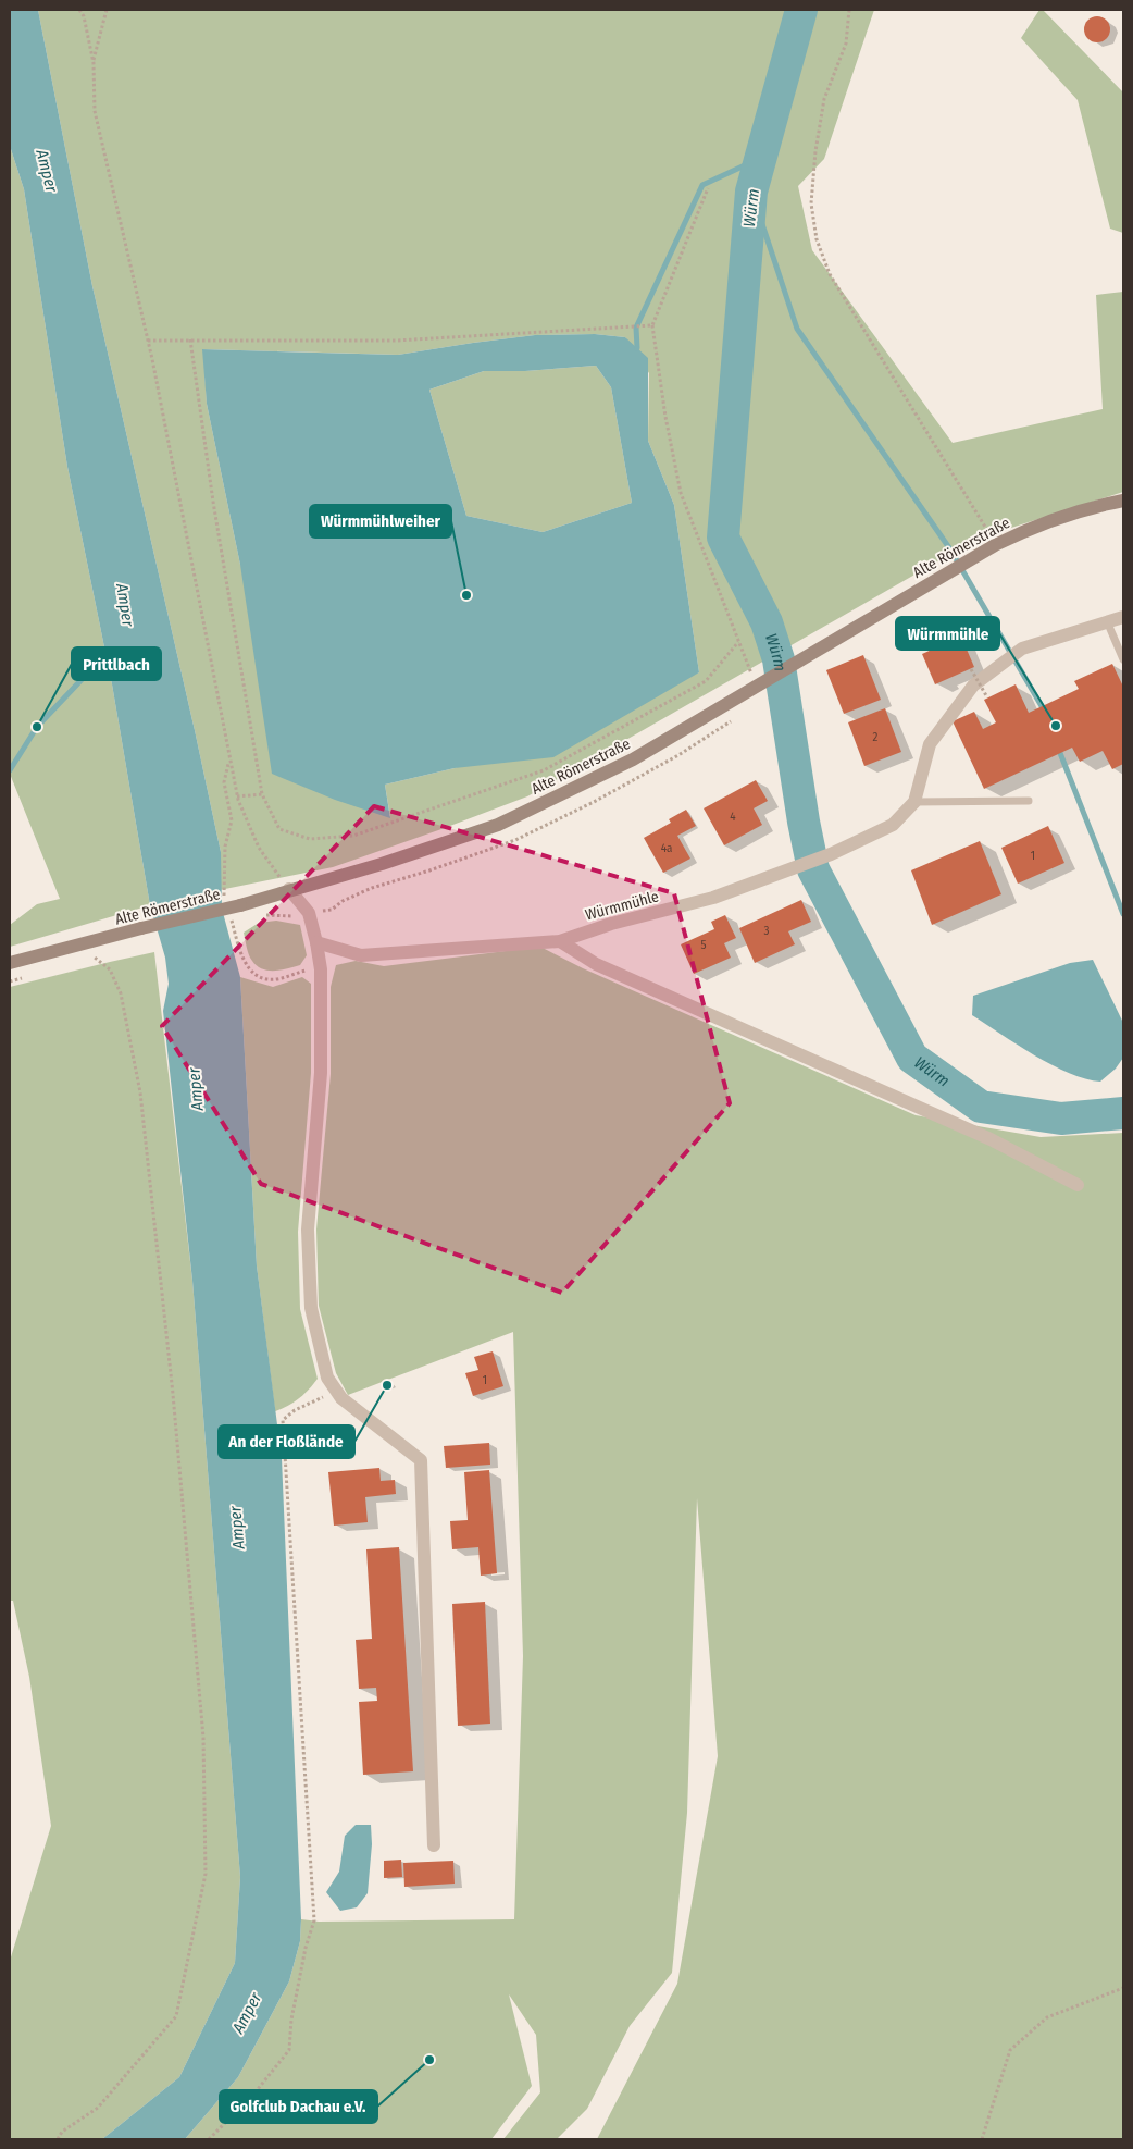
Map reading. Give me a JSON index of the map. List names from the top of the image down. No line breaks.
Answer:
{"streets":{"main road":["Alte Römerstraße"],"street":["Würmmühle"]},"water":["Amper","Würm"],"places":["Würmmühlweiher","Würmmühle","Prittlbach","An der Floßlände","Golfclub Dachau e.V."],"house_numbers":["2","4","4a","1","3","5","1"]}
